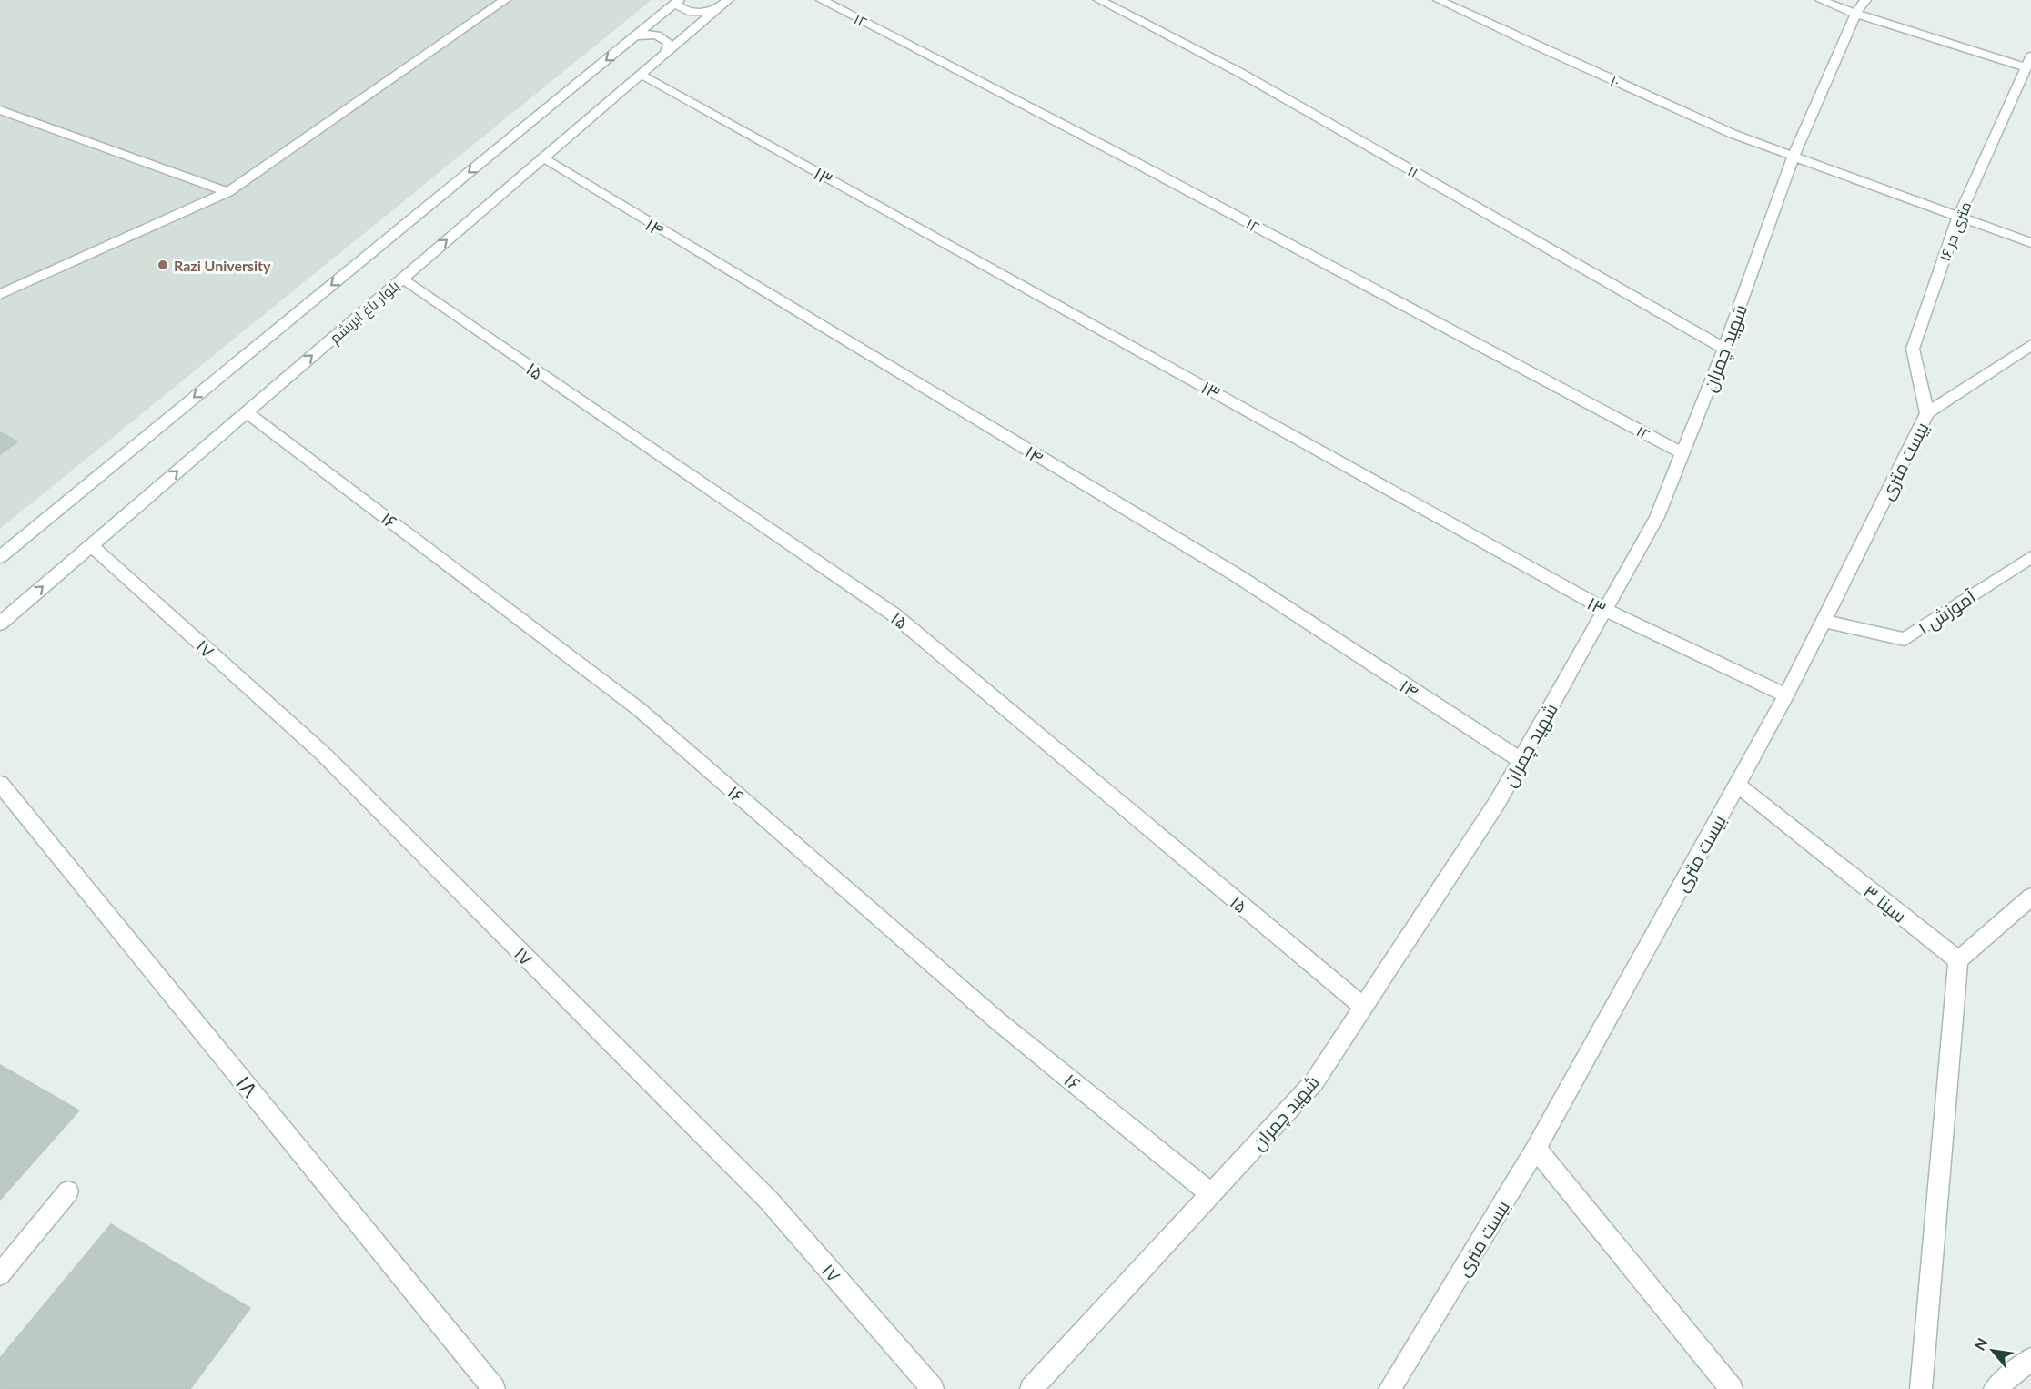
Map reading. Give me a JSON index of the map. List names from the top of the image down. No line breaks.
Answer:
{"streets":{"street":["۱۲","۱۰","۱۱","۱۳","۱۴","۱۶ متری حر","بلوار باغ ابریشم","شهید چمران","۱۵","بیست متری","۱۶","آموزش ۱","۱۷","سینا ۳","۱۸"]},"crossings":[["۱۲","شهید چمران"],["۱۰","۱۶ متری حر"],["۱۰","شهید چمران"],["۱۱","شهید چمران"],["۱۳","بلوار باغ ابریشم"],["۱۳","شهید چمران"],["۱۳","بیست متری"],["۱۴","بلوار باغ ابریشم"],["۱۴","شهید چمران"],["۱۶ متری حر","بیست متری"],["بلوار باغ ابریشم","۱۵"],["بلوار باغ ابریشم","۱۶"],["بلوار باغ ابریشم","۱۷"],["شهید چمران","۱۵"],["شهید چمران","۱۶"],["بیست متری","آموزش ۱"],["بیست متری","سینا ۳"]],"places":["Razi University"],"north":"top left"}
